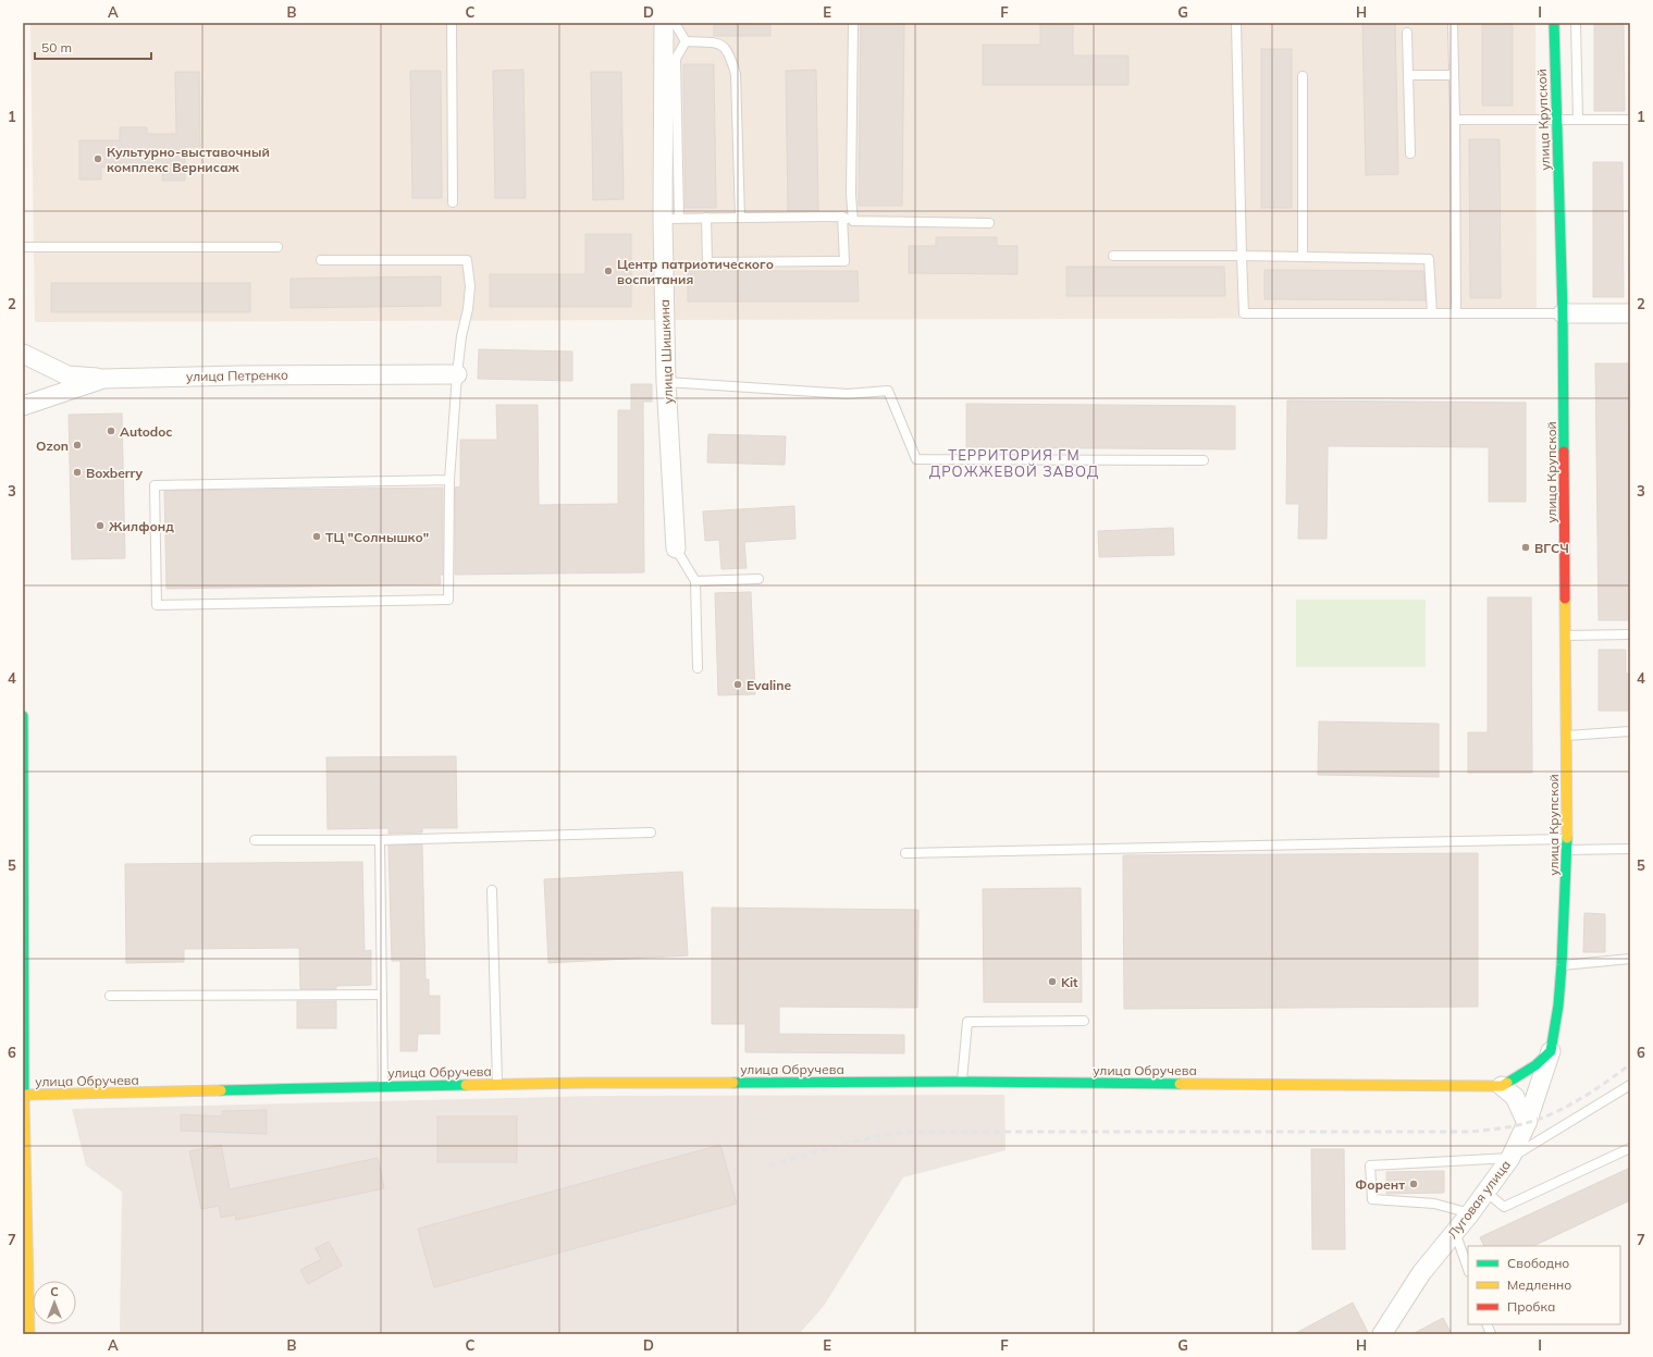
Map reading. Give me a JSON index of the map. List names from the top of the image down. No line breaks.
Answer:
{"streets":{"main road":["улица Крупской","улица Обручева"],"street":["улица Шишкина","улица Петренко","Луговая улица"]},"crossings":[["улица Крупской","Луговая улица"]],"districts":["ТЕРРИТОРИЯ ГМ ДРОЖЖЕВОЙ ЗАВОД"],"places":["Культурно-выставочный комплекс Вернисаж","Центр патриотического воспитания","Autodoc","Ozon","Boxberry","Жилфонд","ТЦ \"Солнышко\"","ВГСЧ","Evaline","Kit","Форент"],"legend":["Свободно","Медленно","Пробка"],"scale_bar":"50 m","north":"top","grid":{"columns":["A","B","C","D","E","F","G","H","I"],"rows":["1","2","3","4","5","6","7"]}}
